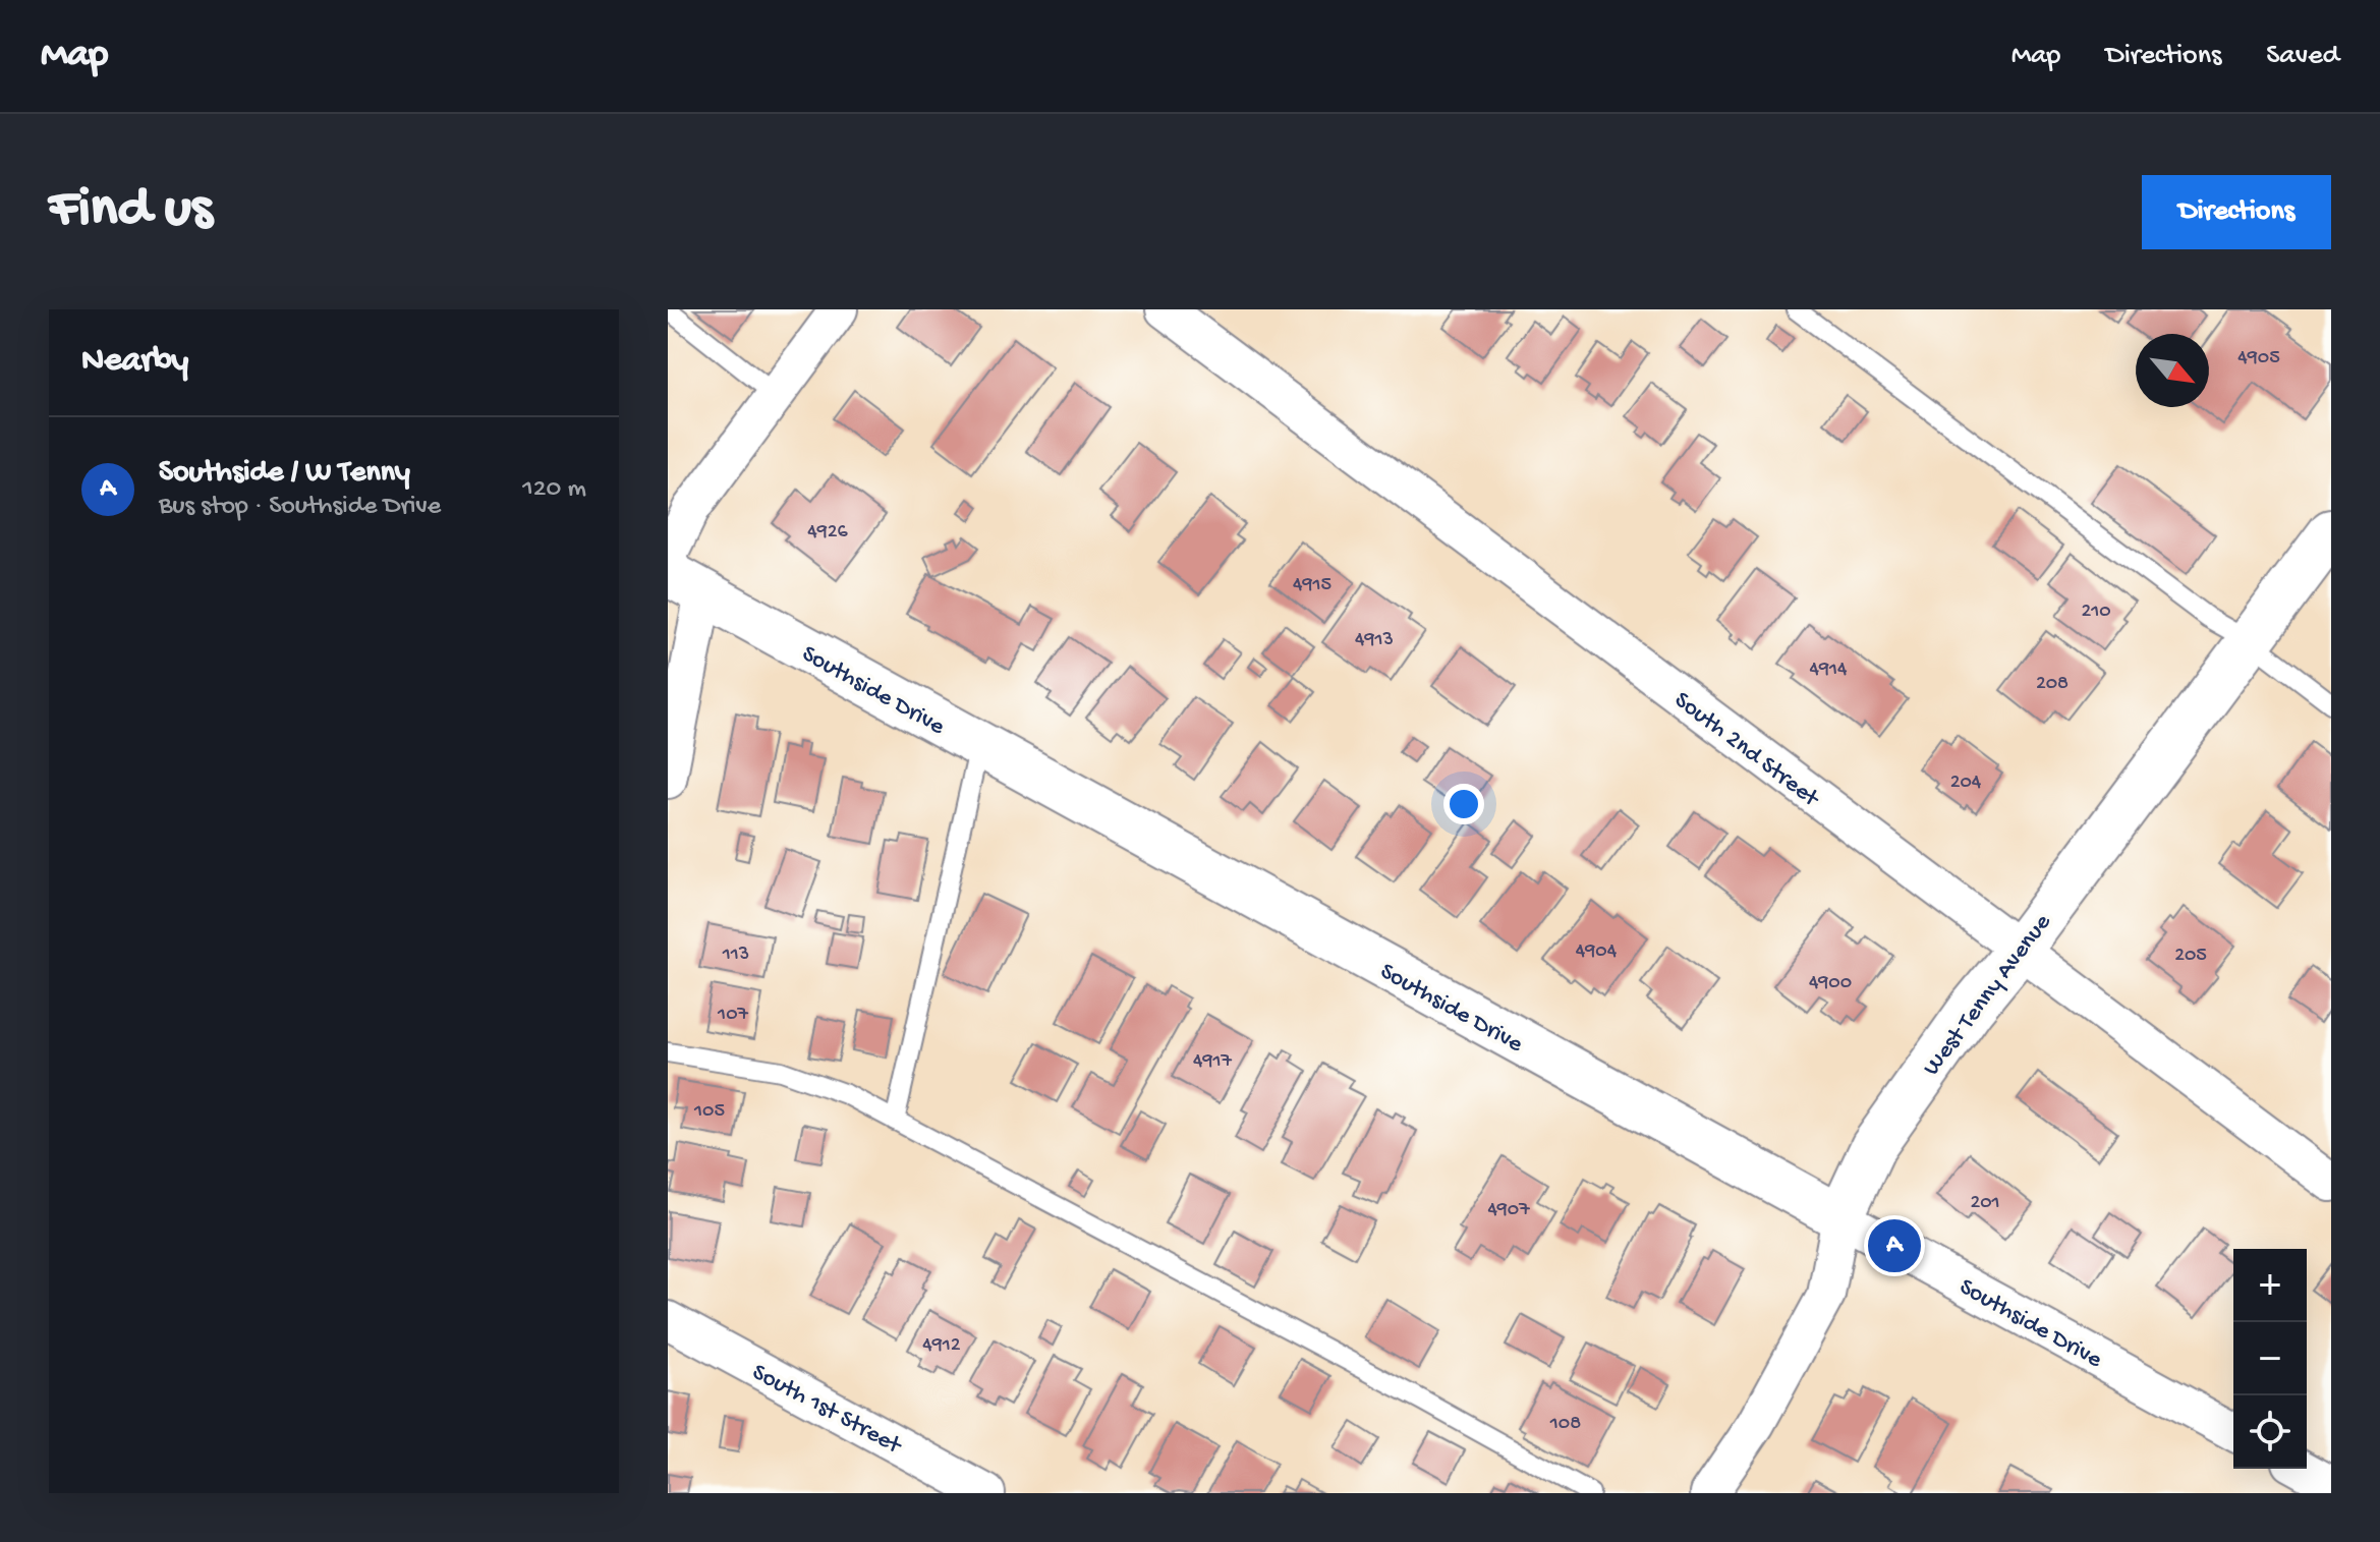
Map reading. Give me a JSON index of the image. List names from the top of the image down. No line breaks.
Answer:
{"streets":{"main road":["Southside Drive","West Tenny Avenue"],"street":["South 2nd Street","South 1st Street"]},"crossings":[["Southside Drive","West Tenny Avenue"],["South 2nd Street","West Tenny Avenue"]],"house_numbers":["4905","4926","4915","210","4913","4914","208","204","4904","113","205","4900","107","4917","105","201","4907","4912","108"],"north":"bottom right","page":{"header":"Map","nav":["Map","Directions","Saved"],"buttons":"Directions","title":"Find us","heading":"Nearby","list":[{"mark":"A","name":"Southside / W Tenny","note":"Bus stop · Southside Drive","value":"120 m"}],"pins":"A","map_buttons":["+","−"]}}
